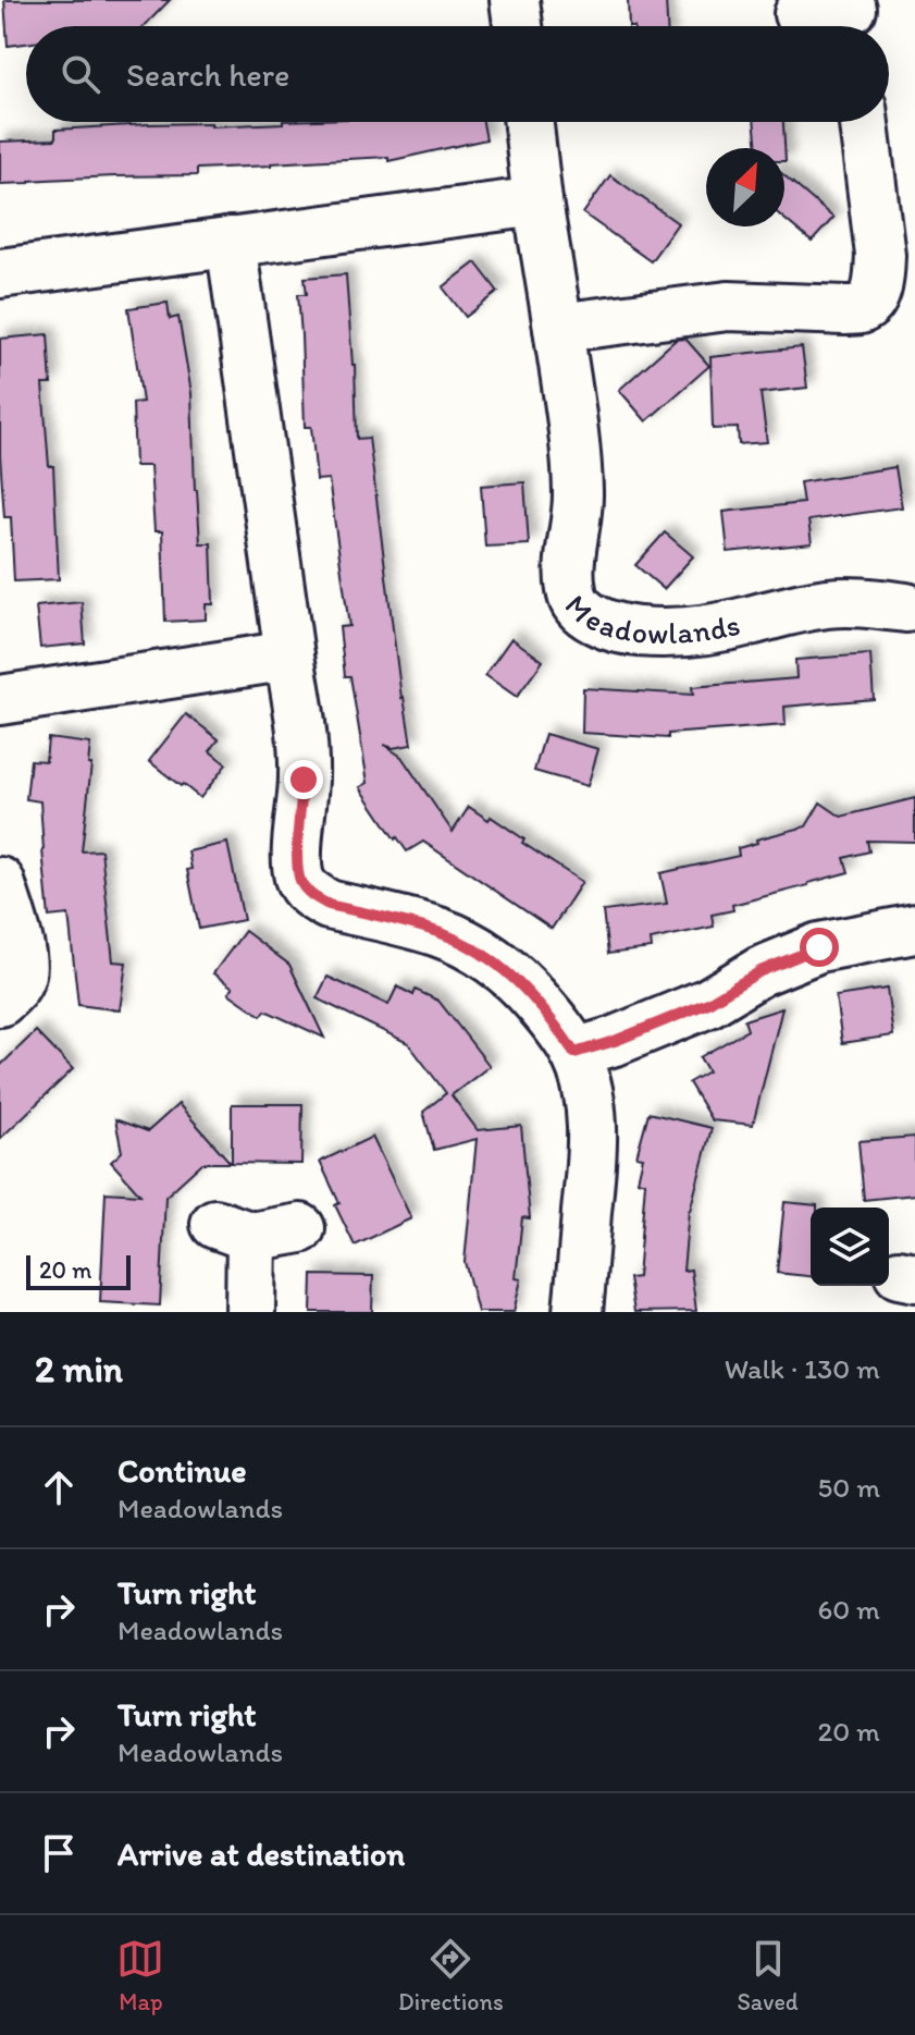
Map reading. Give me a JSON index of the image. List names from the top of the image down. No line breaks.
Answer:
{"streets":{"street":["Meadowlands"]},"scale_bar":"20 m","north":"top right","page":{"search":"Search here","scale":"20 m","heading":["2 min","Walk · 130 m"],"list":[["Continue","Meadowlands","50 m"],["Turn right","Meadowlands","60 m"],["Turn right","Meadowlands","20 m"],"Arrive at destination"],"nav":["Map","Directions","Saved"]}}
